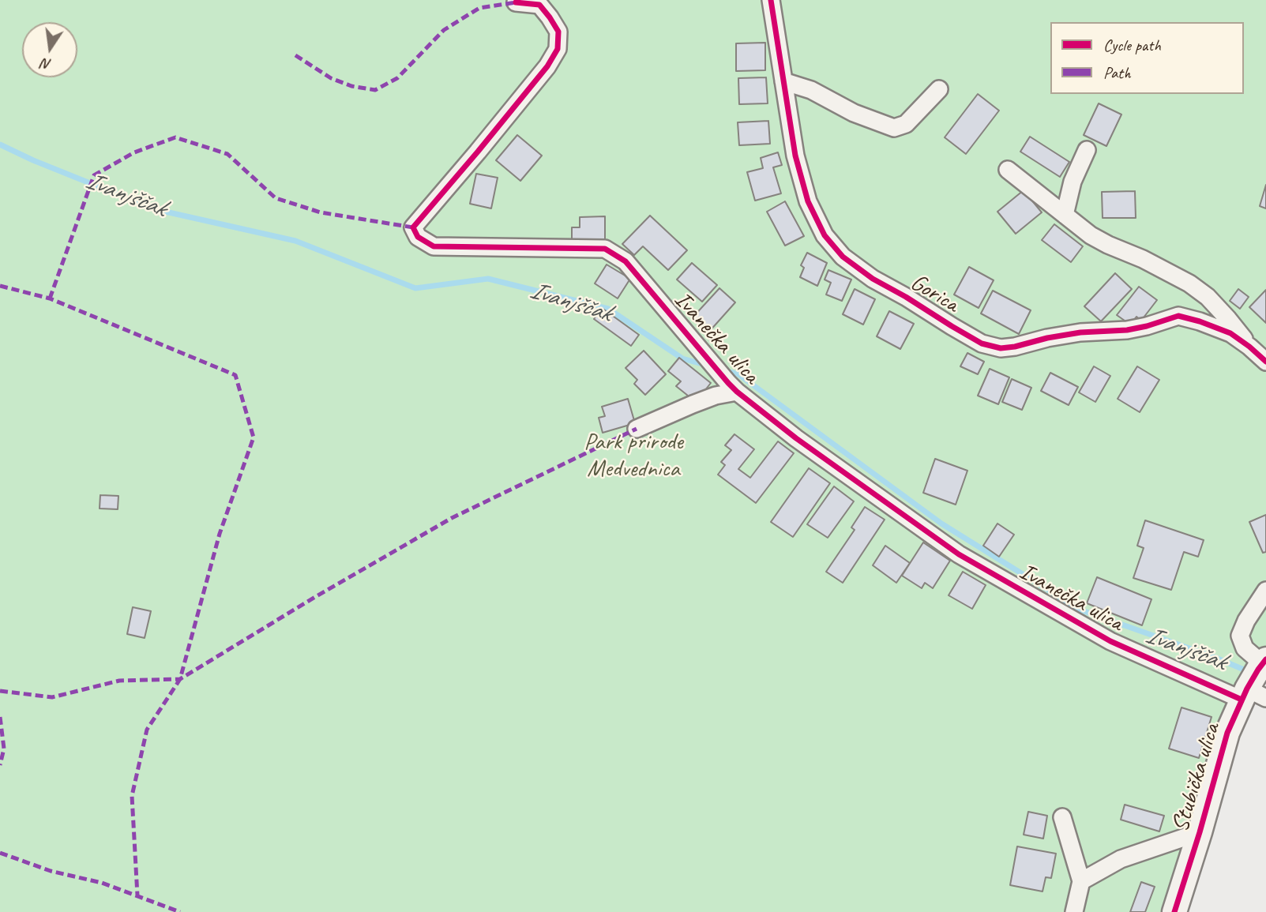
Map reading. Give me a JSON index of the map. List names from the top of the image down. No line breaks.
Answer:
{"streets":{"main road":["Stubička ulica"],"street":["Gorica","Ivanečka ulica"]},"crossings":[["Ivanečka ulica","Stubička ulica"]],"water":["Ivanjščak"],"parks":["Park prirode Medvednica"],"legend":["Cycle path","Path"],"north":"bottom"}
